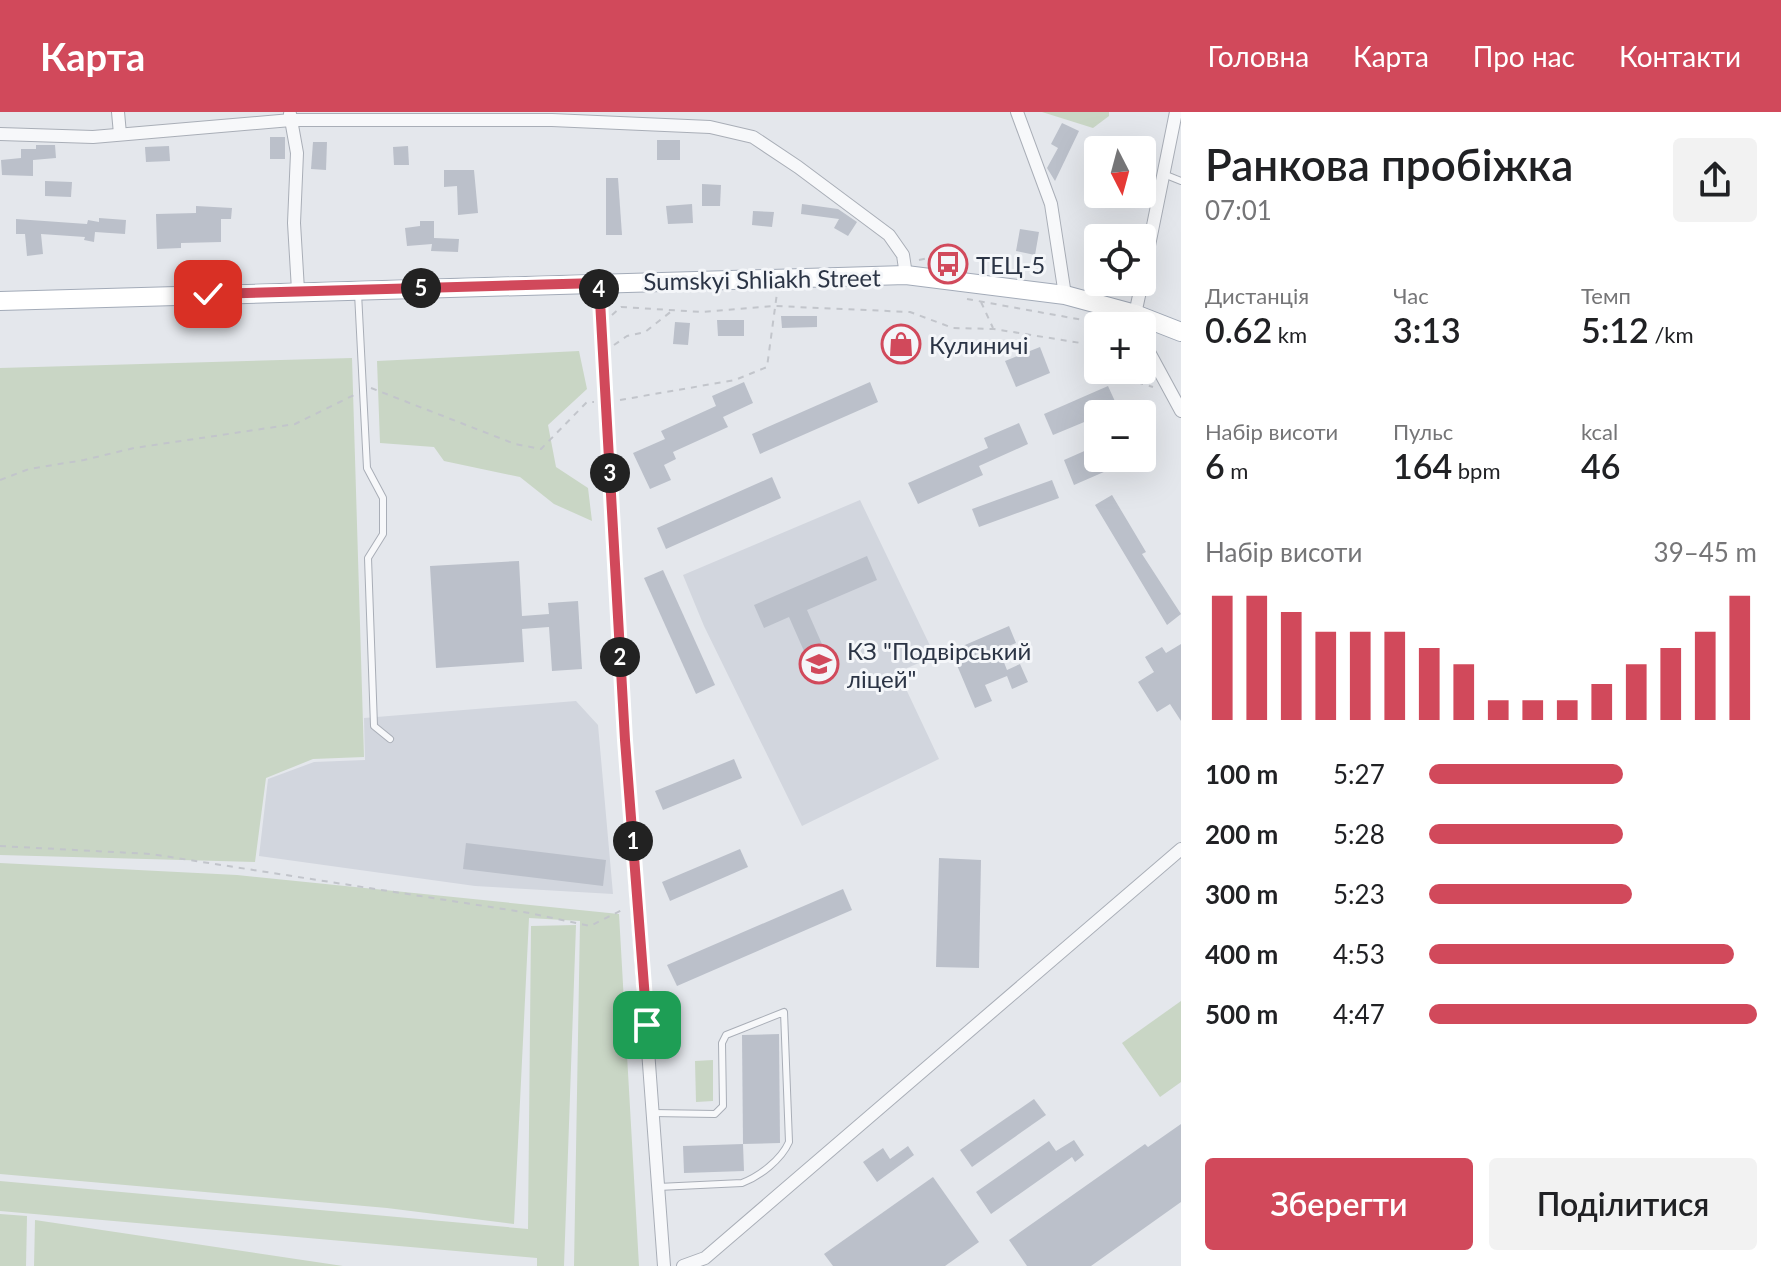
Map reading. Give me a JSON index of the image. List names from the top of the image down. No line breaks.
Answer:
{"streets":{"main road":["Sumskyi Shliakh Street"]},"places":{"bus stop":["ТЕЦ-5"],"shop":["Кулиничі"],"school or university":["КЗ \"Подвірський ліцей\""]},"north":"bottom","page":{"header":"Карта","nav":["Головна","Карта","Про нас","Контакти"],"heading":["Ранкова пробіжка","07:01"],"map_buttons":["+","−"],"stats":[["Дистанція","0.62 km"],["Час","3:13"],["Темп","5:12 /km"],["Набір висоти","6 m"],["Пульс","164 bpm"],["kcal","46"]],"pins":["5","4","3","2","1"],"chart":["Набір висоти","39–45 m"],"list":[{"name":"100 m","note":"5:27"},{"name":"200 m","note":"5:28"},{"name":"300 m","note":"5:23"},{"name":"400 m","note":"4:53"},{"name":"500 m","note":"4:47"}],"buttons":["Зберегти","Поділитися"]}}
